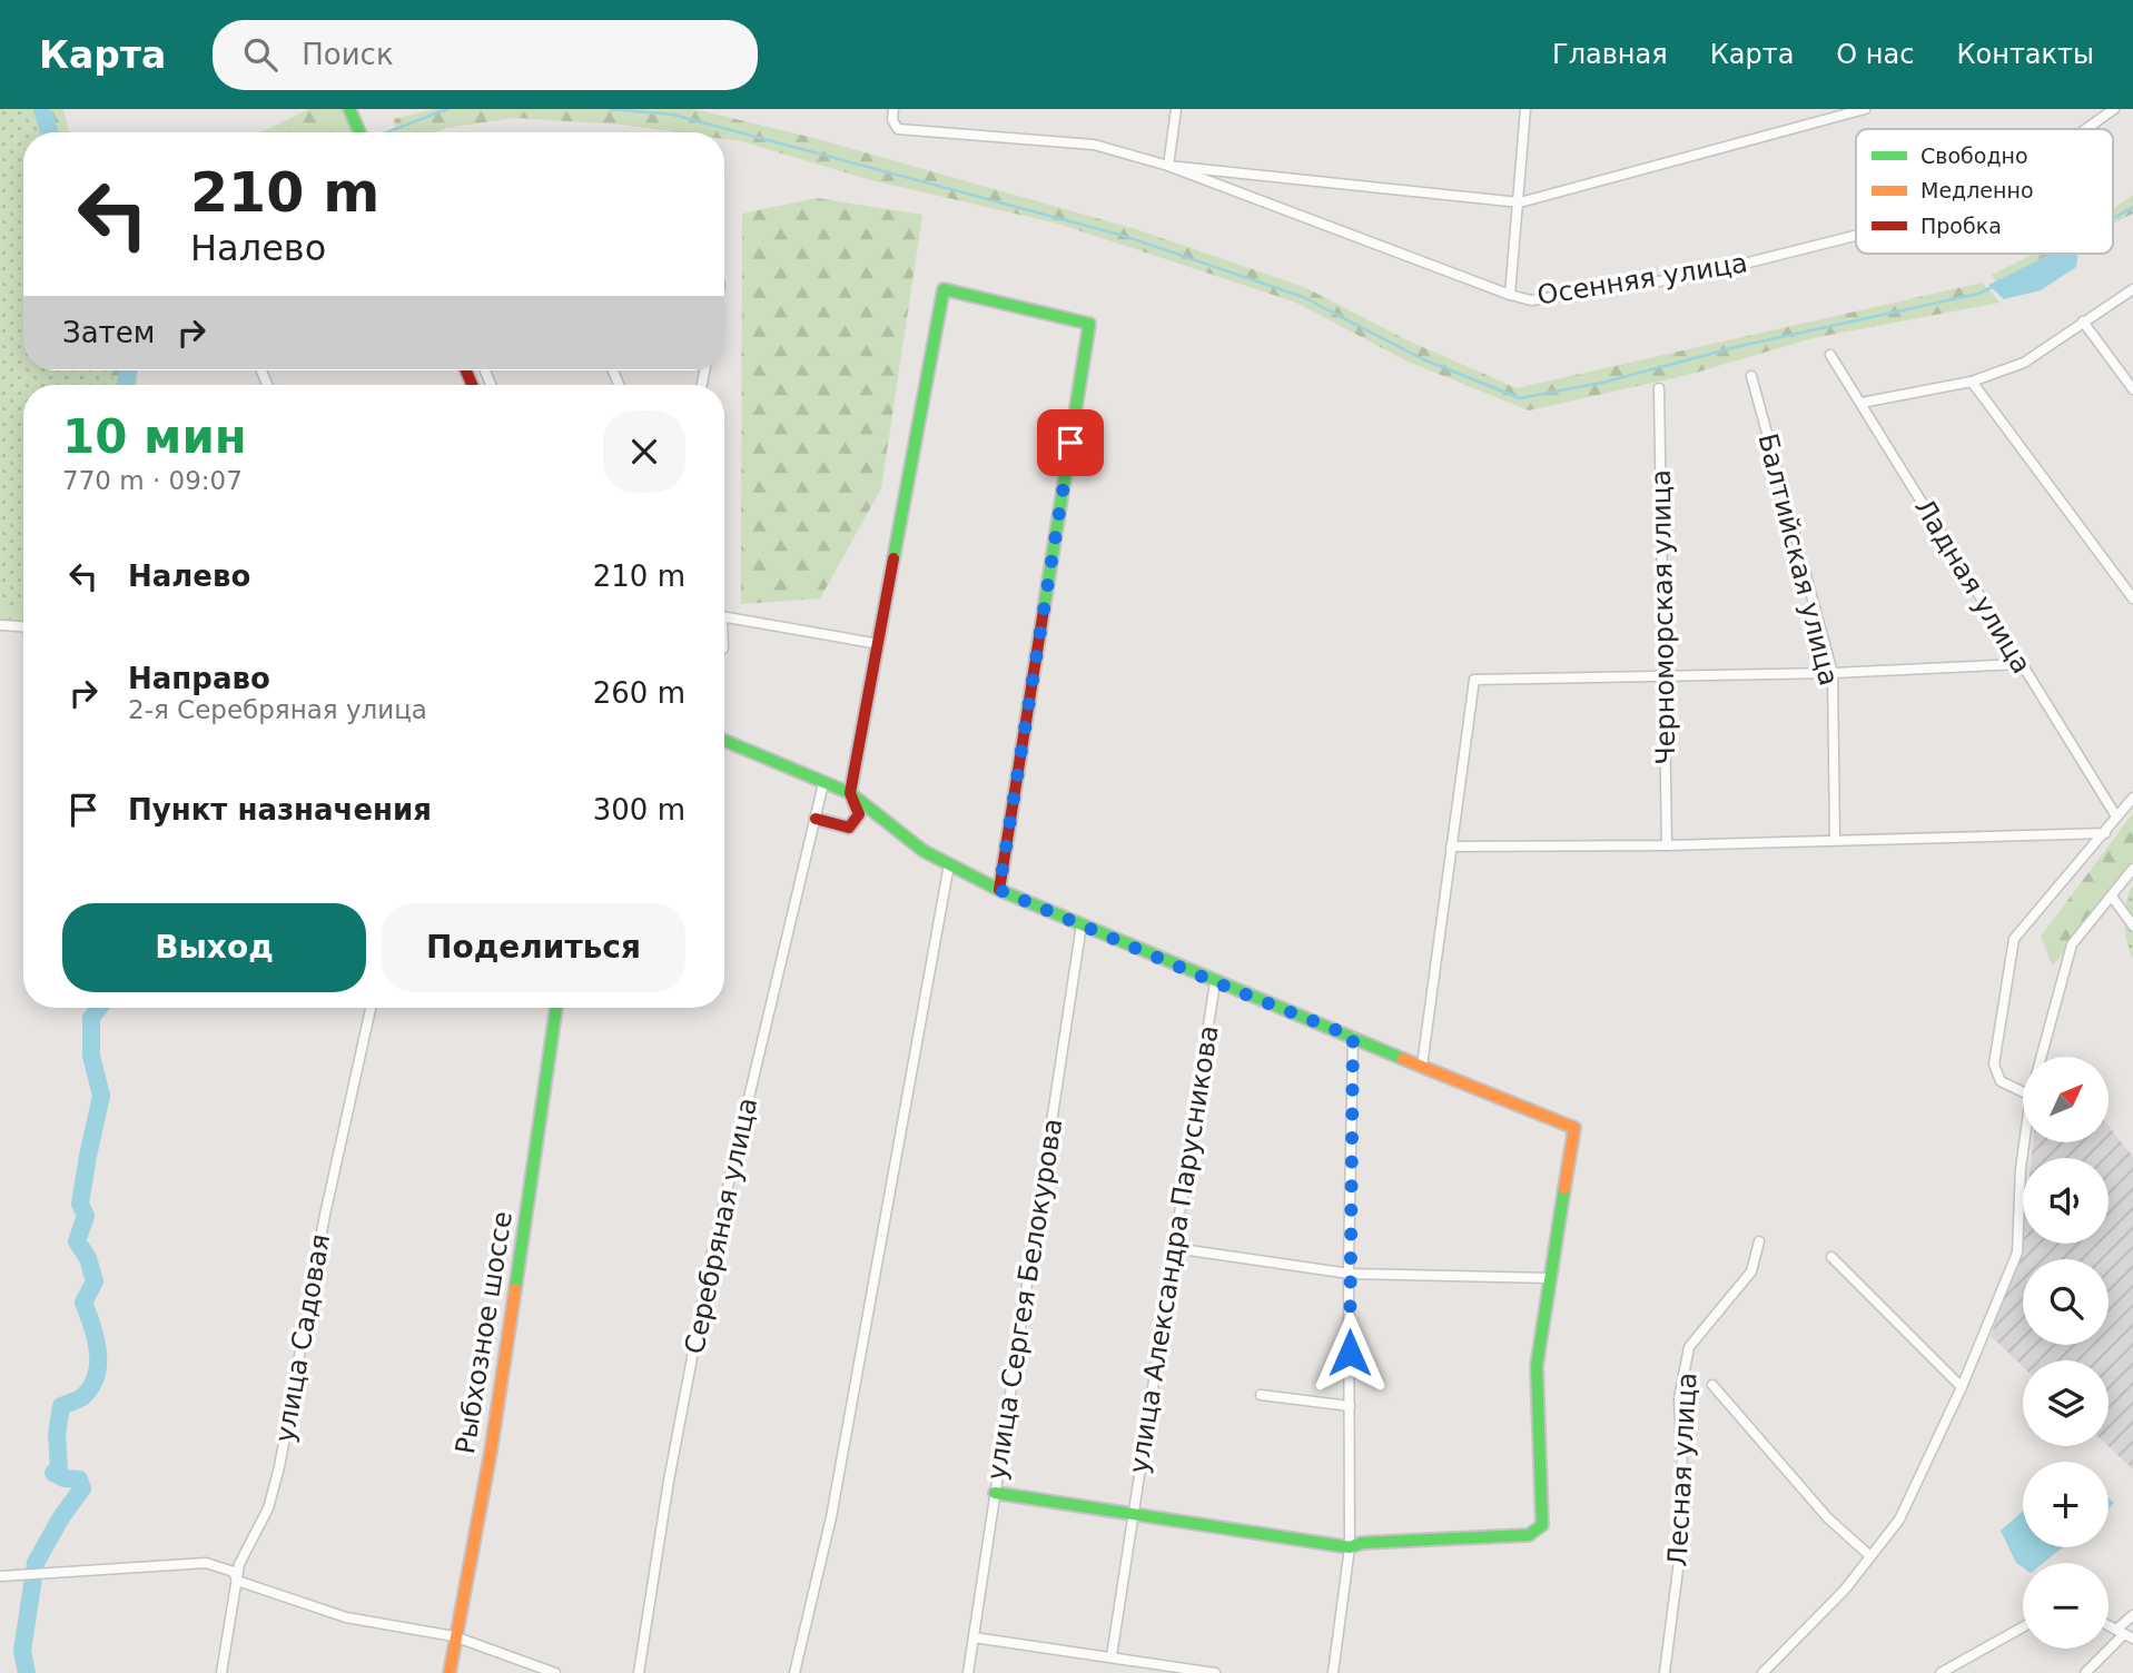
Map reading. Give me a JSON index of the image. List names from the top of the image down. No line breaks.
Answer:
{"streets":{"street":["Осенняя улица","Балтийская улица","Ладная улица","Черноморская улица","Серебряная улица","улица Александра Парусникова","улица Сергея Белокурова","Рыбхозное шоссе","улица Садовая","Лесная улица"]},"legend":["Свободно","Медленно","Пробка"],"north":"top right","page":{"header":"Карта","search":"Поиск","nav":["Главная","Карта","О нас","Контакты"],"turn":["210 m","Налево"],"then":"Затем","heading":["10 мин","770 m · 09:07"],"list":[{"name":"Налево","value":"210 m"},{"name":"Направо","note":"2-я Серебряная улица","value":"260 m"},{"name":"Пункт назначения","value":"300 m"}],"buttons":["Выход","Поделиться"],"map_buttons":["+","−"]}}
